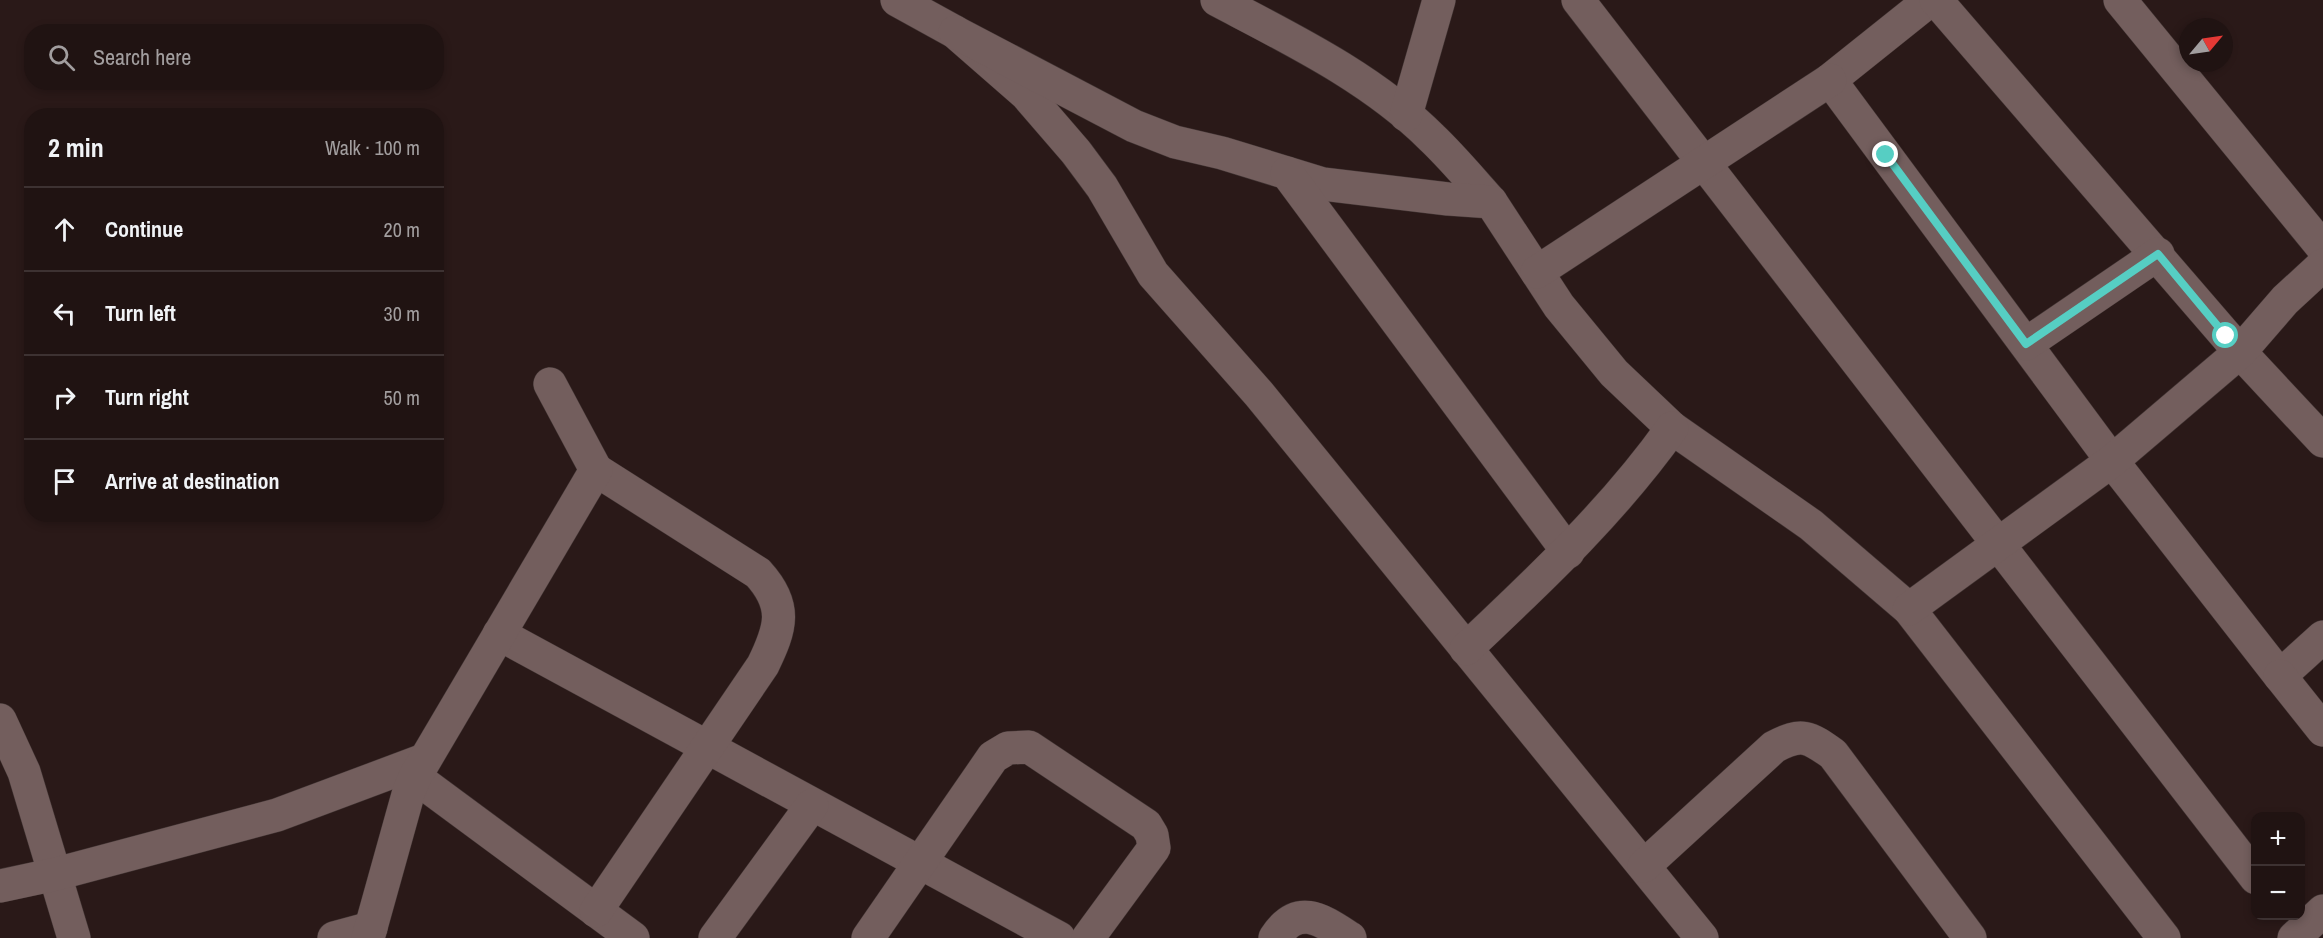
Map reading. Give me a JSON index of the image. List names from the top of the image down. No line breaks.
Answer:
{"north":"top right","page":{"search":"Search here","heading":["2 min","Walk · 100 m"],"list":[["Continue","20 m"],["Turn left","30 m"],["Turn right","50 m"],"Arrive at destination"],"map_buttons":["+","−"]}}
